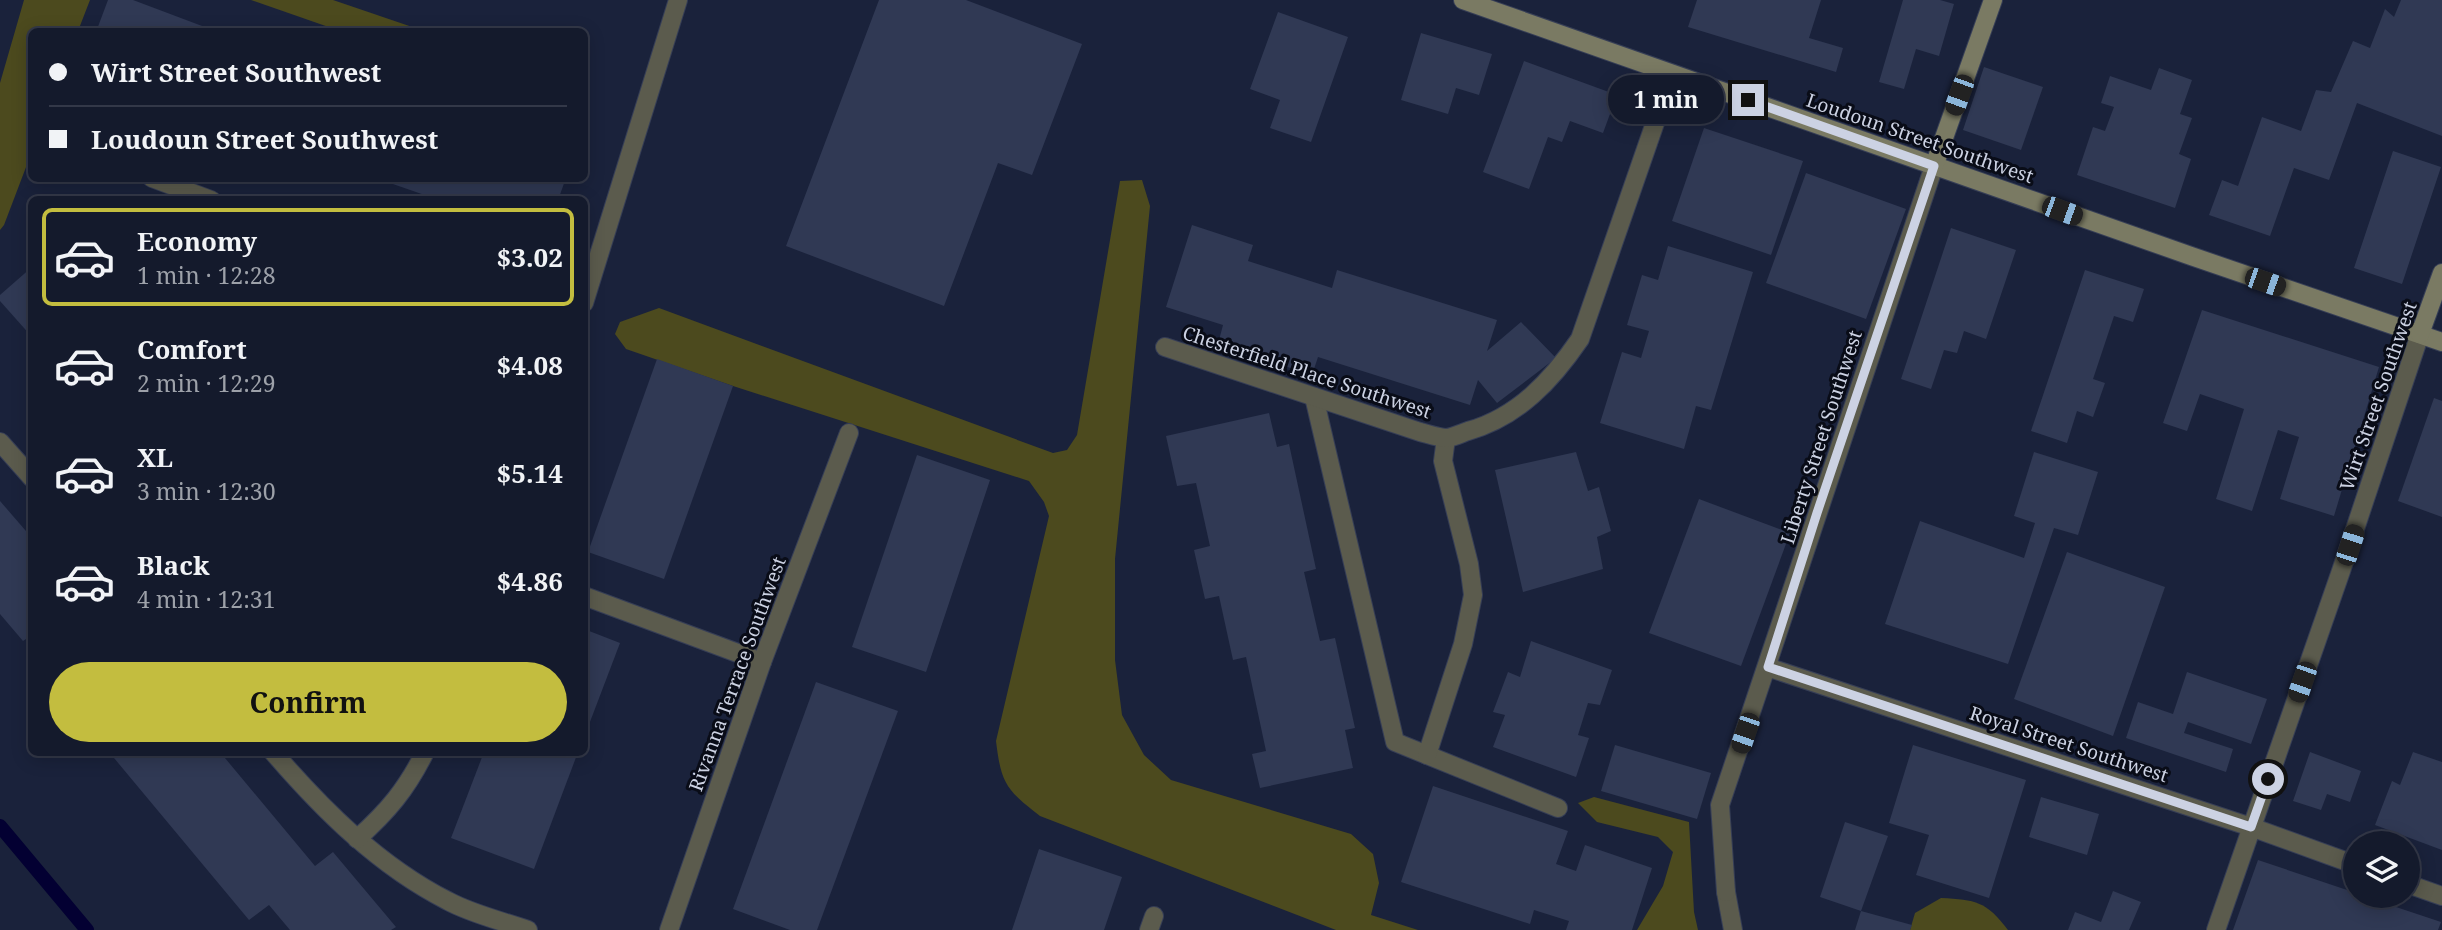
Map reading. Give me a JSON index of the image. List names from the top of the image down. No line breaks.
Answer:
{"streets":{"main road":["Loudoun Street Southwest","Wirt Street Southwest","Liberty Street Southwest"],"street":["Chesterfield Place Southwest","Rivanna Terrace Southwest","Royal Street Southwest"]},"crossings":[["Loudoun Street Southwest","Chesterfield Place Southwest"],["Loudoun Street Southwest","Wirt Street Southwest"],["Loudoun Street Southwest","Liberty Street Southwest"],["Wirt Street Southwest","Royal Street Southwest"],["Liberty Street Southwest","Royal Street Southwest"]],"page":{"banner":["Wirt Street Southwest","Loudoun Street Southwest"],"bubble":"1 min","list":[{"name":"Economy","note":"1 min · 12:28","value":"$3.02"},{"name":"Comfort","note":"2 min · 12:29","value":"$4.08"},{"name":"XL","note":"3 min · 12:30","value":"$5.14"},{"name":"Black","note":"4 min · 12:31","value":"$4.86"}],"buttons":"Confirm"}}
